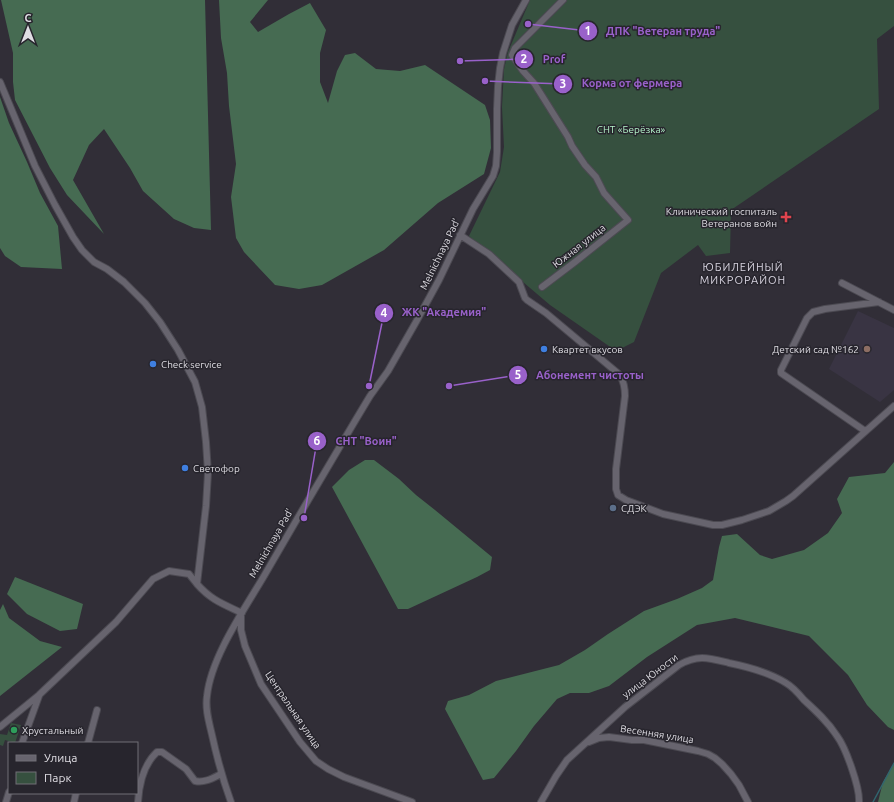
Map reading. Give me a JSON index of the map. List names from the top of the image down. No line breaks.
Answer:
{"streets":{"street":["Южная улица","Melnichnaya Pad'","улица Юности","Центральная улица","Весенняя улица"]},"crossings":[["Melnichnaya Pad'","Центральная улица"],["улица Юности","Весенняя улица"]],"districts":["ЮБИЛЕЙНЫЙ МИКРОРАЙОН"],"parks":["СНТ «Берёзка»"],"places":{"other":["ДПК \"Ветеран труда\"","Prof","Корма от фермера","Квартет вкусов","Детский сад №162","Check service","ЖК \"Академия\"","Абонемент чистоты","Светофор","СДЭК","СНТ \"Воин\"","Хрустальный"],"health":["Клинический госпиталь Ветеранов войн"]},"legend":["Улица","Парк"],"north":"top"}
